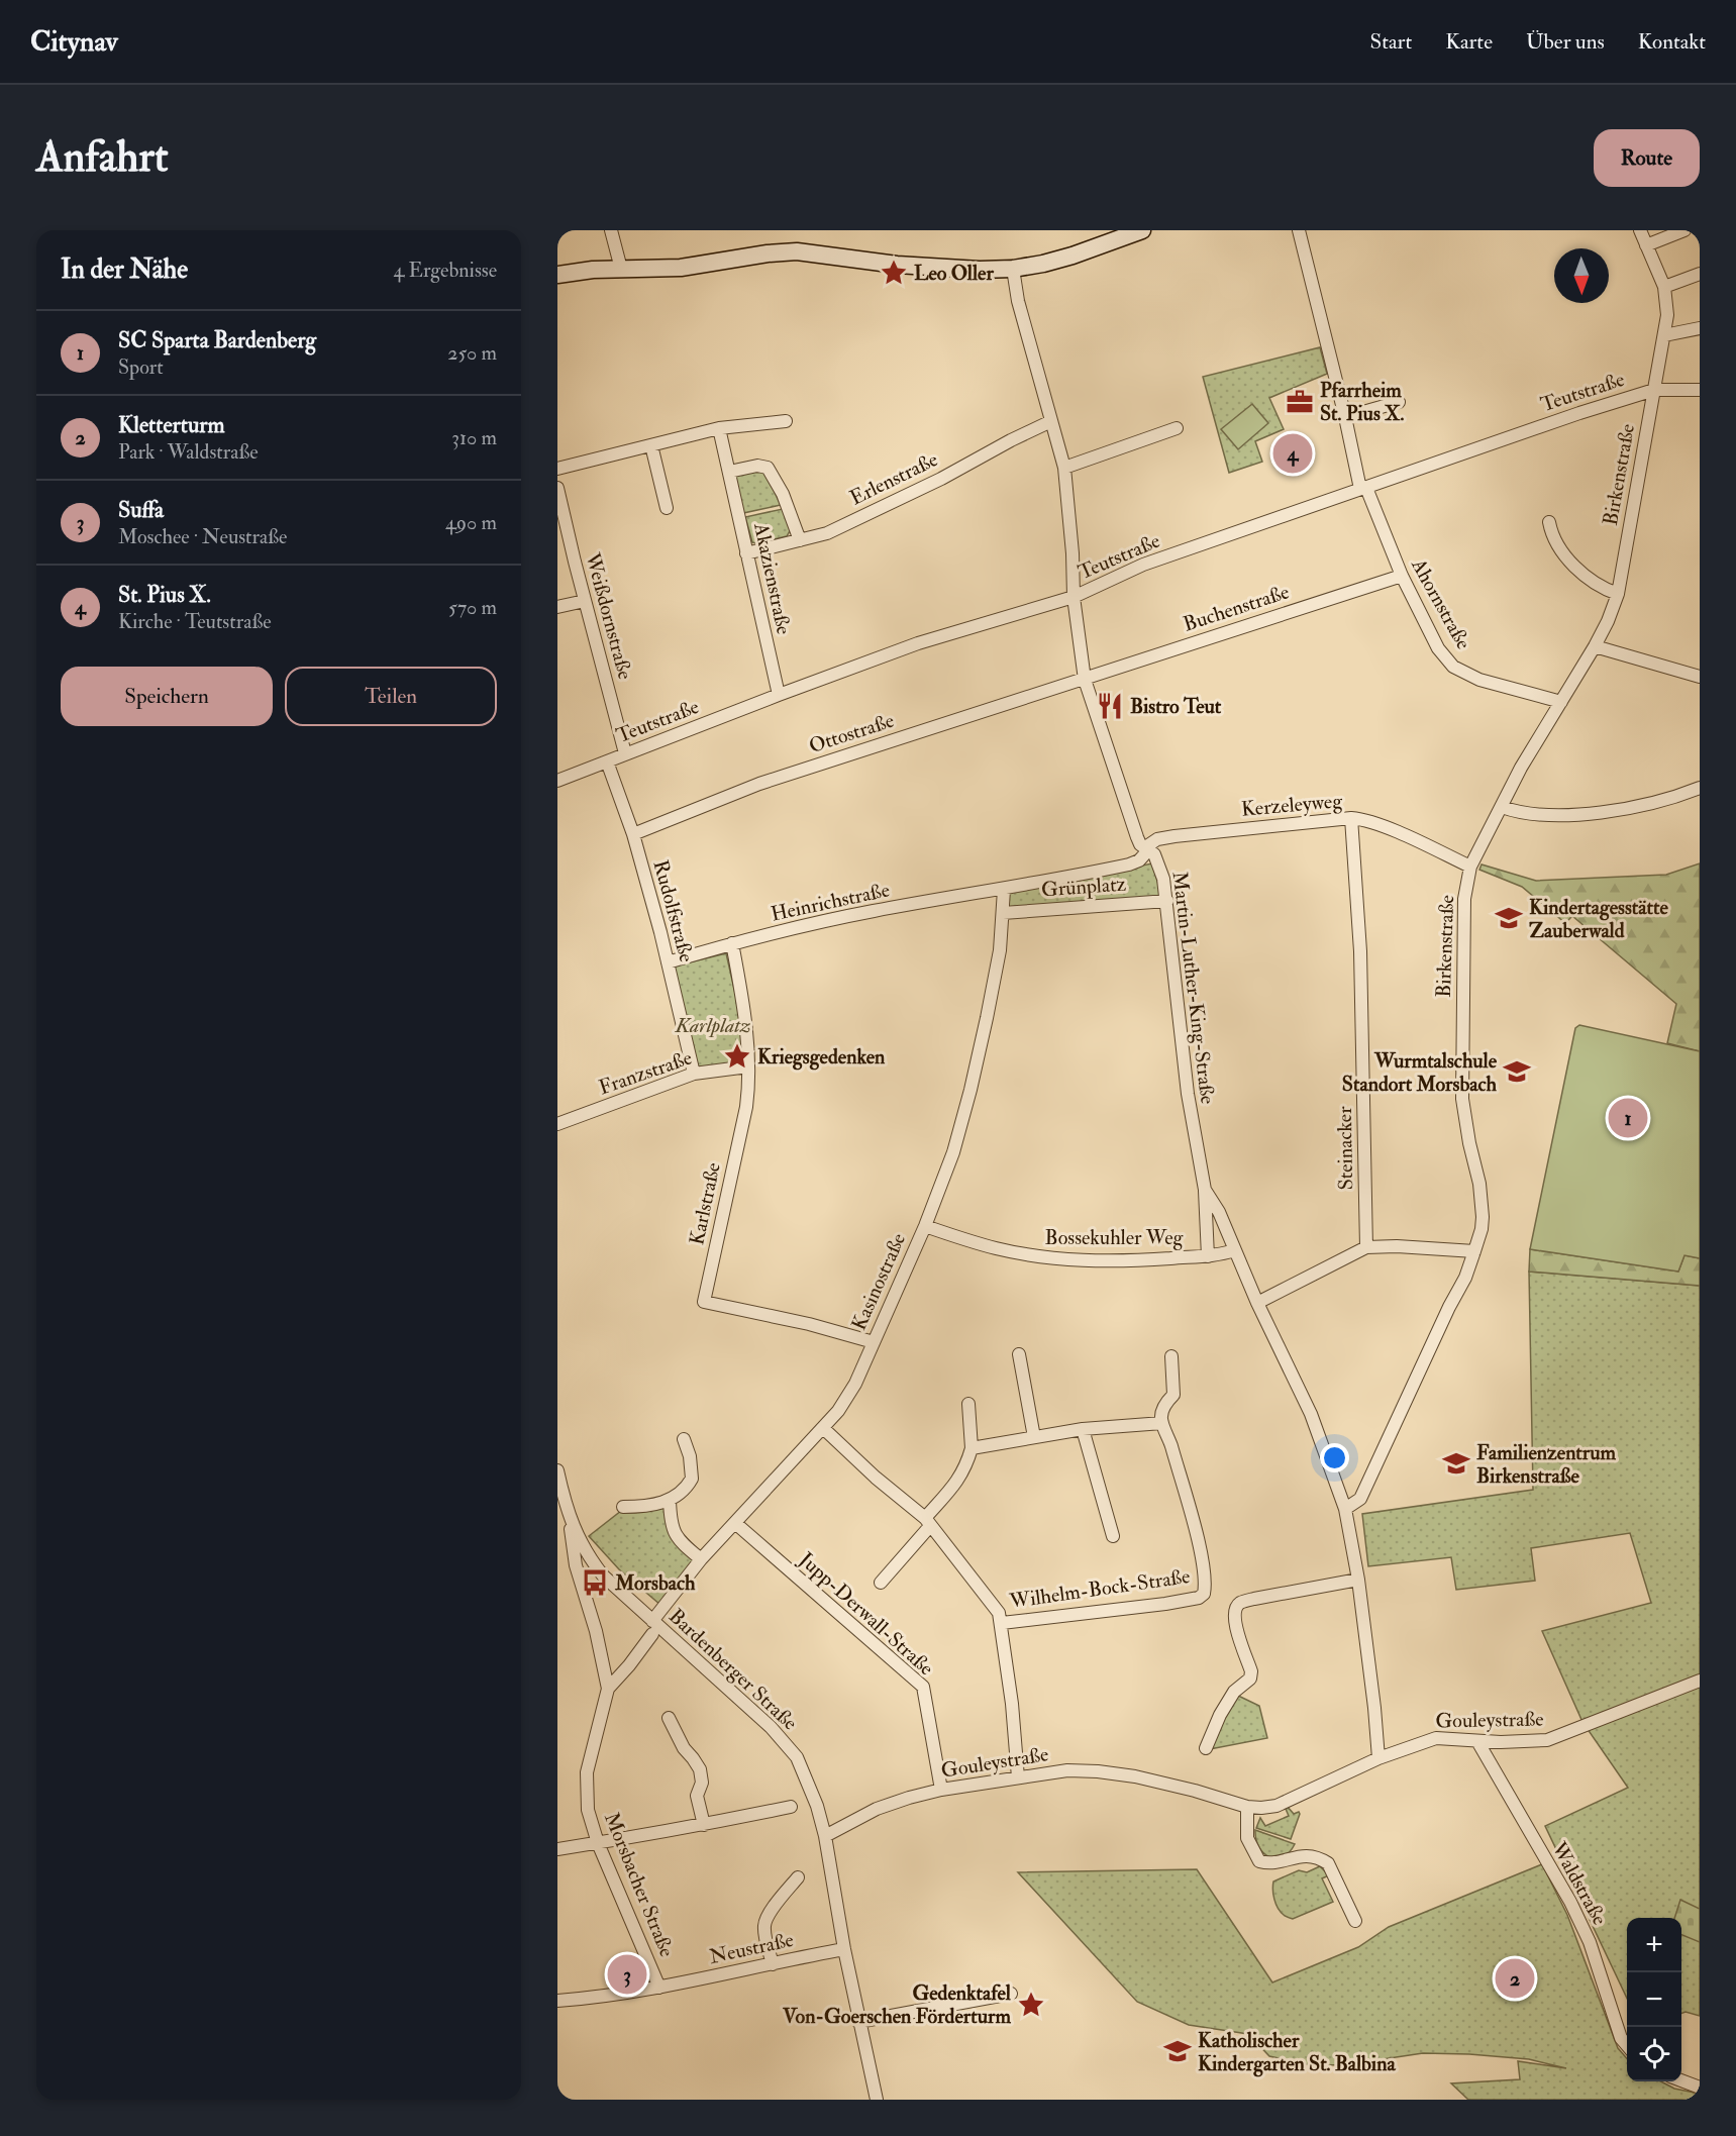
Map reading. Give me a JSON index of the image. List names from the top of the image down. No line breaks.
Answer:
{"streets":{"street":["Teutstraße","Birkenstraße","Erlenstraße","Akazienstraße","Ahornstraße","Buchenstraße","Weißdornstraße","Ottostraße","Kerzeleyweg","Grünplatz","Heinrichstraße","Rudolfstraße","Martin-Luther-King-Straße","Franzstraße","Steinacker","Karlstraße","Bossekuhler Weg","Kasinostraße","Wilhelm-Bock-Straße","Jupp-Derwall-Straße","Bardenberger Straße","Gouleystraße","Waldstraße","Morsbacher Straße","Neustraße"]},"crossings":[["Teutstraße","Birkenstraße"],["Teutstraße","Akazienstraße"],["Teutstraße","Ahornstraße"],["Teutstraße","Weißdornstraße"],["Teutstraße","Rudolfstraße"],["Teutstraße","Martin-Luther-King-Straße"],["Birkenstraße","Ahornstraße"],["Birkenstraße","Kerzeleyweg"],["Birkenstraße","Martin-Luther-King-Straße"],["Erlenstraße","Akazienstraße"],["Erlenstraße","Martin-Luther-King-Straße"],["Ahornstraße","Buchenstraße"],["Buchenstraße","Ottostraße"],["Buchenstraße","Martin-Luther-King-Straße"],["Ottostraße","Rudolfstraße"],["Ottostraße","Martin-Luther-King-Straße"],["Kerzeleyweg","Grünplatz"],["Kerzeleyweg","Martin-Luther-King-Straße"],["Kerzeleyweg","Steinacker"],["Grünplatz","Heinrichstraße"],["Grünplatz","Martin-Luther-King-Straße"],["Grünplatz","Kasinostraße"],["Heinrichstraße","Rudolfstraße"],["Heinrichstraße","Karlstraße"],["Heinrichstraße","Kasinostraße"],["Rudolfstraße","Franzstraße"],["Martin-Luther-King-Straße","Bossekuhler Weg"],["Martin-Luther-King-Straße","Gouleystraße"],["Franzstraße","Karlstraße"],["Karlstraße","Kasinostraße"],["Bossekuhler Weg","Kasinostraße"],["Kasinostraße","Jupp-Derwall-Straße"],["Kasinostraße","Bardenberger Straße"],["Kasinostraße","Morsbacher Straße"],["Jupp-Derwall-Straße","Gouleystraße"],["Bardenberger Straße","Gouleystraße"],["Bardenberger Straße","Morsbacher Straße"],["Bardenberger Straße","Neustraße"],["Gouleystraße","Waldstraße"],["Morsbacher Straße","Neustraße"]],"parks":["Karlplatz"],"places":{"place":["Leo Oller","Kriegsgedenken","Gedenktafel Von-Goerschen Förderturm"],"office":["Pfarrheim St. Pius X."],"restaurant":["Bistro Teut"],"school or university":["Kindertagesstätte Zauberwald","Wurmtalschule Standort Morsbach","Familienzentrum Birkenstraße","Katholischer Kindergarten St. Balbina"],"bus stop":["Morsbach"]},"north":"bottom","page":{"header":"Citynav","nav":["Start","Karte","Über uns","Kontakt"],"buttons":["Route",["Speichern","Teilen"]],"title":"Anfahrt","heading":["In der Nähe","4 Ergebnisse"],"list":[{"mark":"1","name":"SC Sparta Bardenberg","note":"Sport","value":"250 m"},{"mark":"2","name":"Kletterturm","note":"Park · Waldstraße","value":"310 m"},{"mark":"3","name":"Suffa","note":"Moschee · Neustraße","value":"490 m"},{"mark":"4","name":"St. Pius X.","note":"Kirche · Teutstraße","value":"570 m"}],"pins":["4","1","3","2"],"map_buttons":["+","−"]}}
